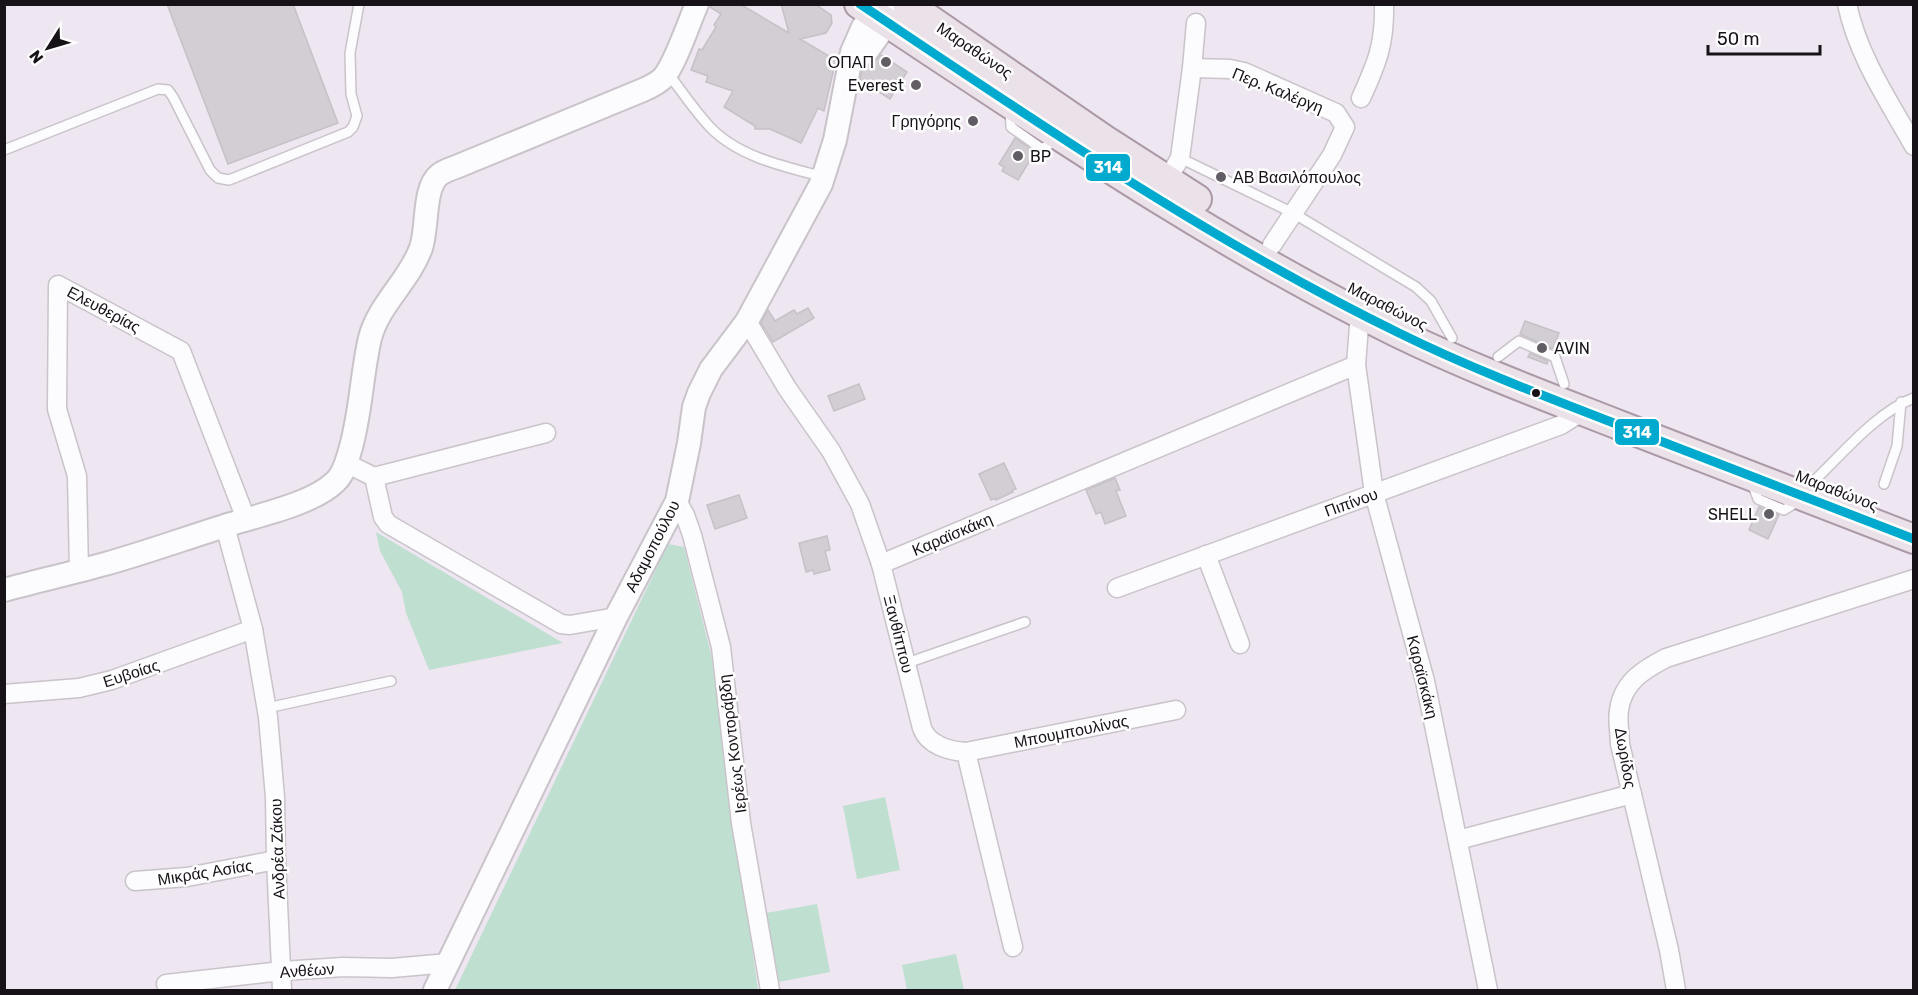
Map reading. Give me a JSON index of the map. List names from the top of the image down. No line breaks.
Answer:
{"streets":{"main road":["Μαραθώνος"],"street":["Περ. Καλέργη","Ελευθερίας","Πιπίνου","Καραϊσκάκη","Αδαμοπούλου","Ξανθίππου","Ευβοίας","Μπουμπουλίνας","Ιερέως Κοντοράβδη","Δωρίδος","Ανδρέα Ζάκου","Μικράς Ασίας","Ανθέων"]},"crossings":[["Μαραθώνος","Πιπίνου"],["Μαραθώνος","Καραϊσκάκη"],["Μαραθώνος","Αδαμοπούλου"],["Ελευθερίας","Ανδρέα Ζάκου"],["Πιπίνου","Καραϊσκάκη"],["Καραϊσκάκη","Ξανθίππου"],["Αδαμοπούλου","Ξανθίππου"],["Αδαμοπούλου","Ιερέως Κοντοράβδη"],["Αδαμοπούλου","Ανθέων"],["Ξανθίππου","Μπουμπουλίνας"],["Ευβοίας","Ανδρέα Ζάκου"],["Ανδρέα Ζάκου","Μικράς Ασίας"],["Ανδρέα Ζάκου","Ανθέων"]],"places":["ΟΠΑΠ","Everest","Γρηγόρης","BP","ΑΒ Βασιλόπουλος","AVIN","SHELL"],"lines":["transit line 314"],"scale_bar":"50 m","north":"bottom left"}
